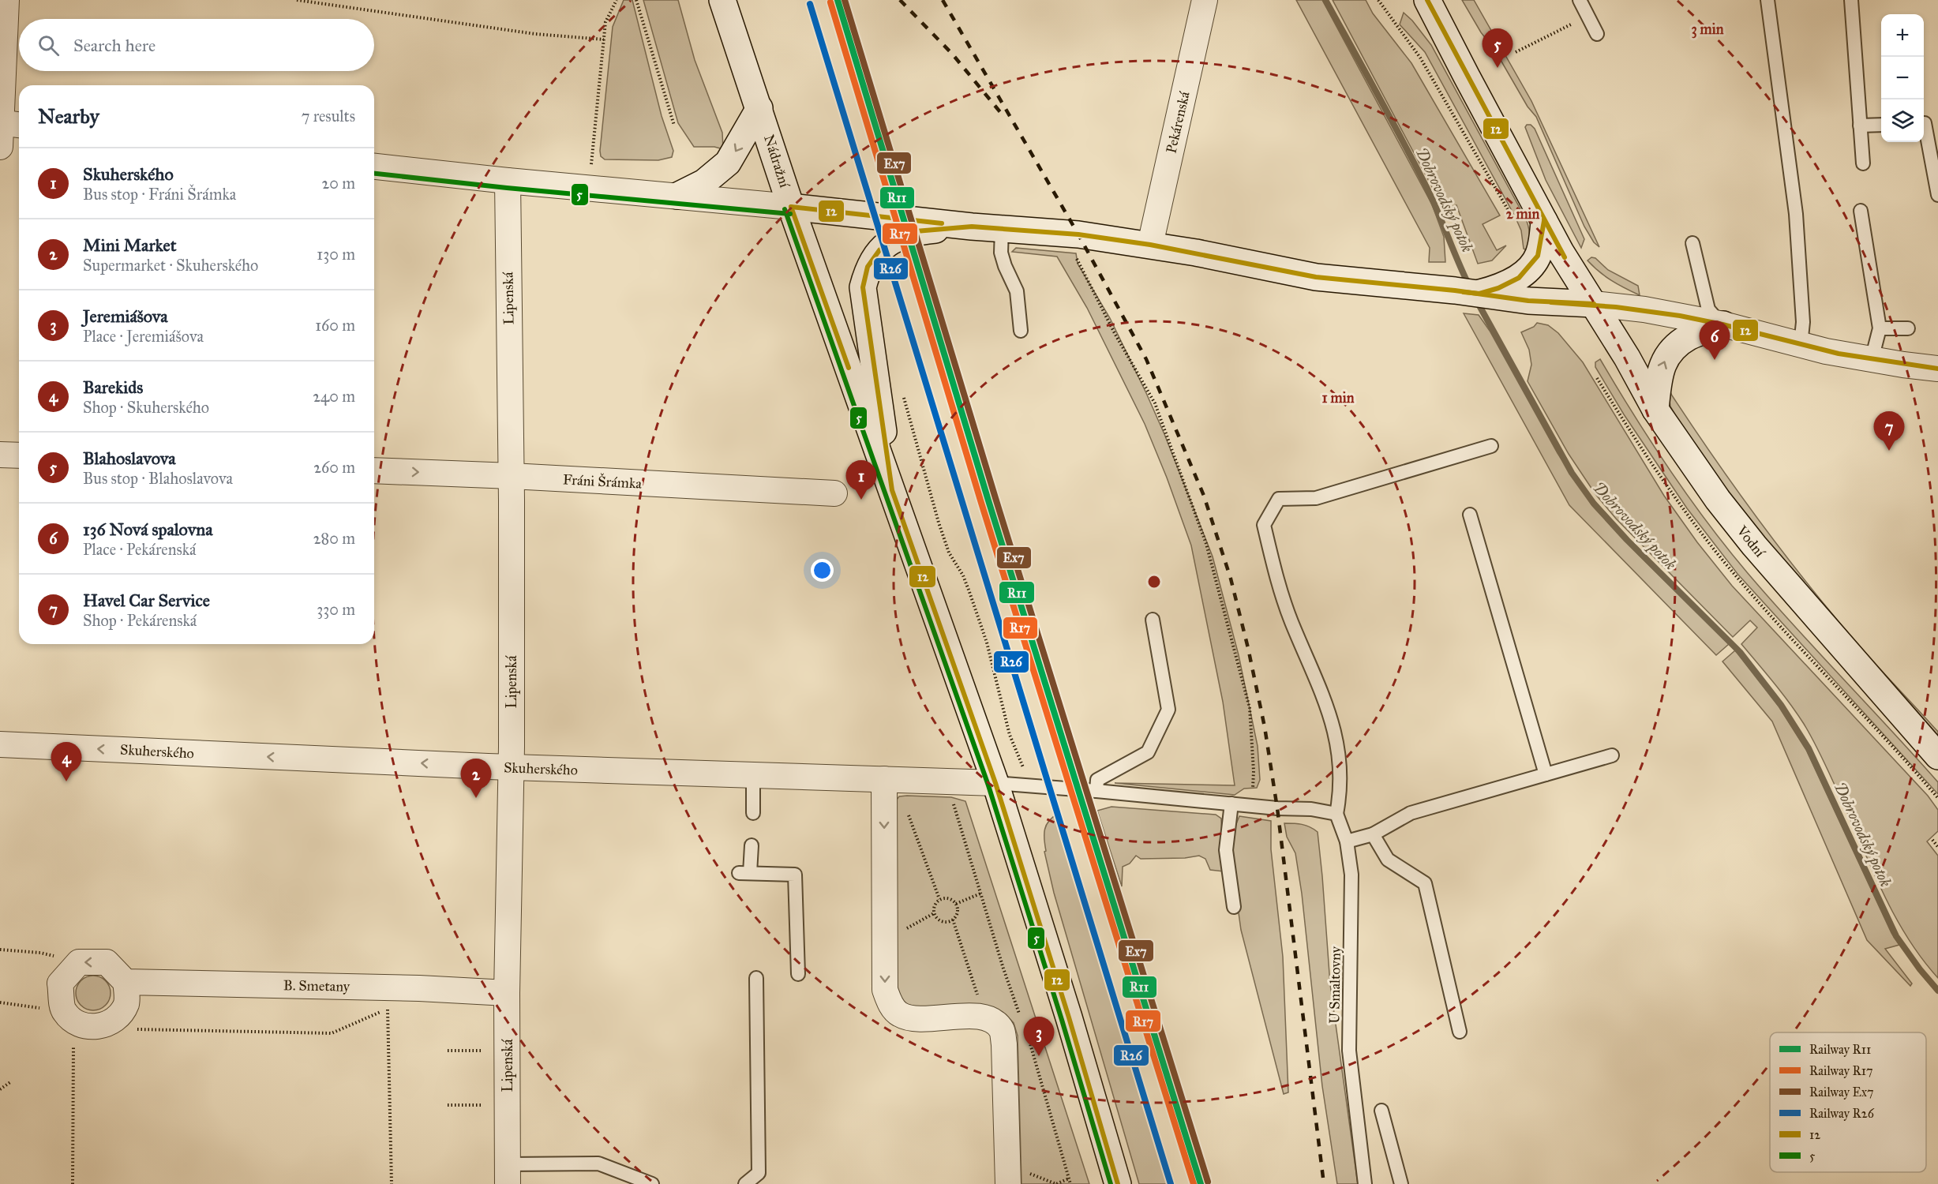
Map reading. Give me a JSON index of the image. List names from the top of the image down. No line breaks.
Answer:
{"streets":{"main road":["Nádražní","Vodní"],"street":["Pekárenská","Lipenská","Fráni Šrámka","Skuherského","B. Smetany"],"lane":["U Smaltovny"]},"crossings":[["Nádražní","Skuherského"],["Lipenská","Fráni Šrámka"],["Lipenská","Skuherského"],["Lipenská","B. Smetany"]],"one_way":["Skuherského"],"water":["Dobrovodský potok"],"lines":["rail line R11","rail line Ex7","transit line 12","rail line R17","rail line R26","transit line 5"],"legend":["Railway R11","Railway R17","Railway Ex7","Railway R26","12","5"],"page":{"map_buttons":["+","−"],"search":"Search here","pins":["5","6","7","1","4","2","3"],"heading":["Nearby","7 results"],"list":[{"mark":"1","name":"Skuherského","note":"Bus stop · Fráni Šrámka","value":"20 m"},{"mark":"2","name":"Mini Market","note":"Supermarket · Skuherského","value":"130 m"},{"mark":"3","name":"Jeremiášova","note":"Place · Jeremiášova","value":"160 m"},{"mark":"4","name":"Barekids","note":"Shop · Skuherského","value":"240 m"},{"mark":"5","name":"Blahoslavova","note":"Bus stop · Blahoslavova","value":"260 m"},{"mark":"6","name":"136 Nová spalovna","note":"Place · Pekárenská","value":"280 m"},{"mark":"7","name":"Havel Car Service","note":"Shop · Pekárenská","value":"330 m"}]},"rings":["3 min","2 min","1 min"]}
